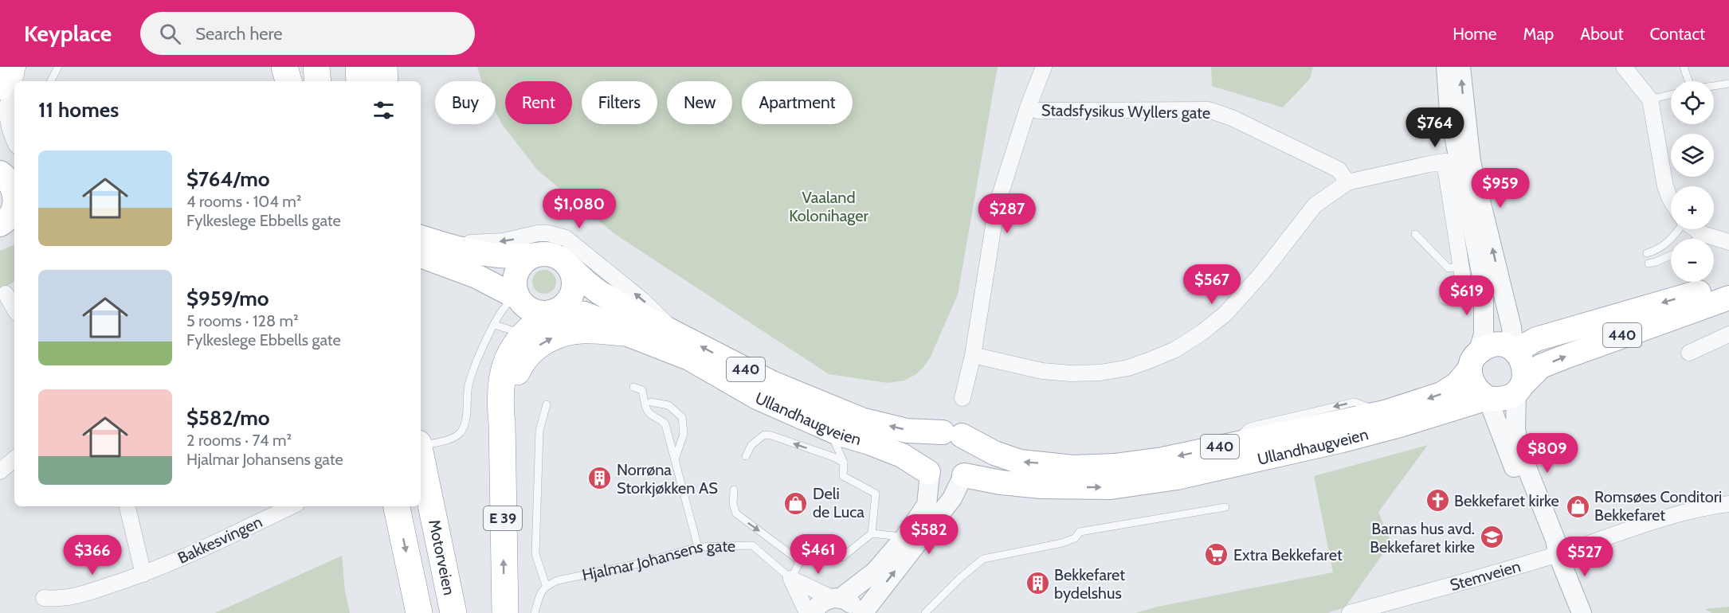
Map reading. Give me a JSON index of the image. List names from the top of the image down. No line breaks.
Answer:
{"streets":{"highway":["E 39","Motorveien"],"main road":["440","Ullandhaugveien"],"street":["Stadsfysikus Wyllers gate","Bakkesvingen","Hjalmar Johansens gate","Stemveien"]},"crossings":[["440","Ullandhaugveien"],["440","E 39"],["Ullandhaugveien","E 39"]],"parks":["Vaaland Kolonihager"],"places":{"building":["Norrøna Storkjøkken AS","Bekkefaret bydelshus"],"church":["Bekkefaret kirke"],"shop":["Deli de Luca","Romsøes Conditori Bekkefaret"],"school or university":["Barnas hus avd. Bekkefaret kirke"],"supermarket":["Extra Bekkefaret"]},"page":{"header":"Keyplace","search":"Search here","nav":["Home","Map","About","Contact"],"map_buttons":["+","−"],"chip":["Buy","Rent","Filters","New","Apartment"],"heading":"11 homes","price":["$764","$959","$1,080","$287","$567","$619","$809","$582","$461","$366","$527"],"list":[{"name":"$764/mo","note":"4 rooms · 104 m² · Fylkeslege Ebbells gate"},{"name":"$959/mo","note":"5 rooms · 128 m² · Fylkeslege Ebbells gate"},{"name":"$582/mo","note":"2 rooms · 74 m² · Hjalmar Johansens gate"}]}}
